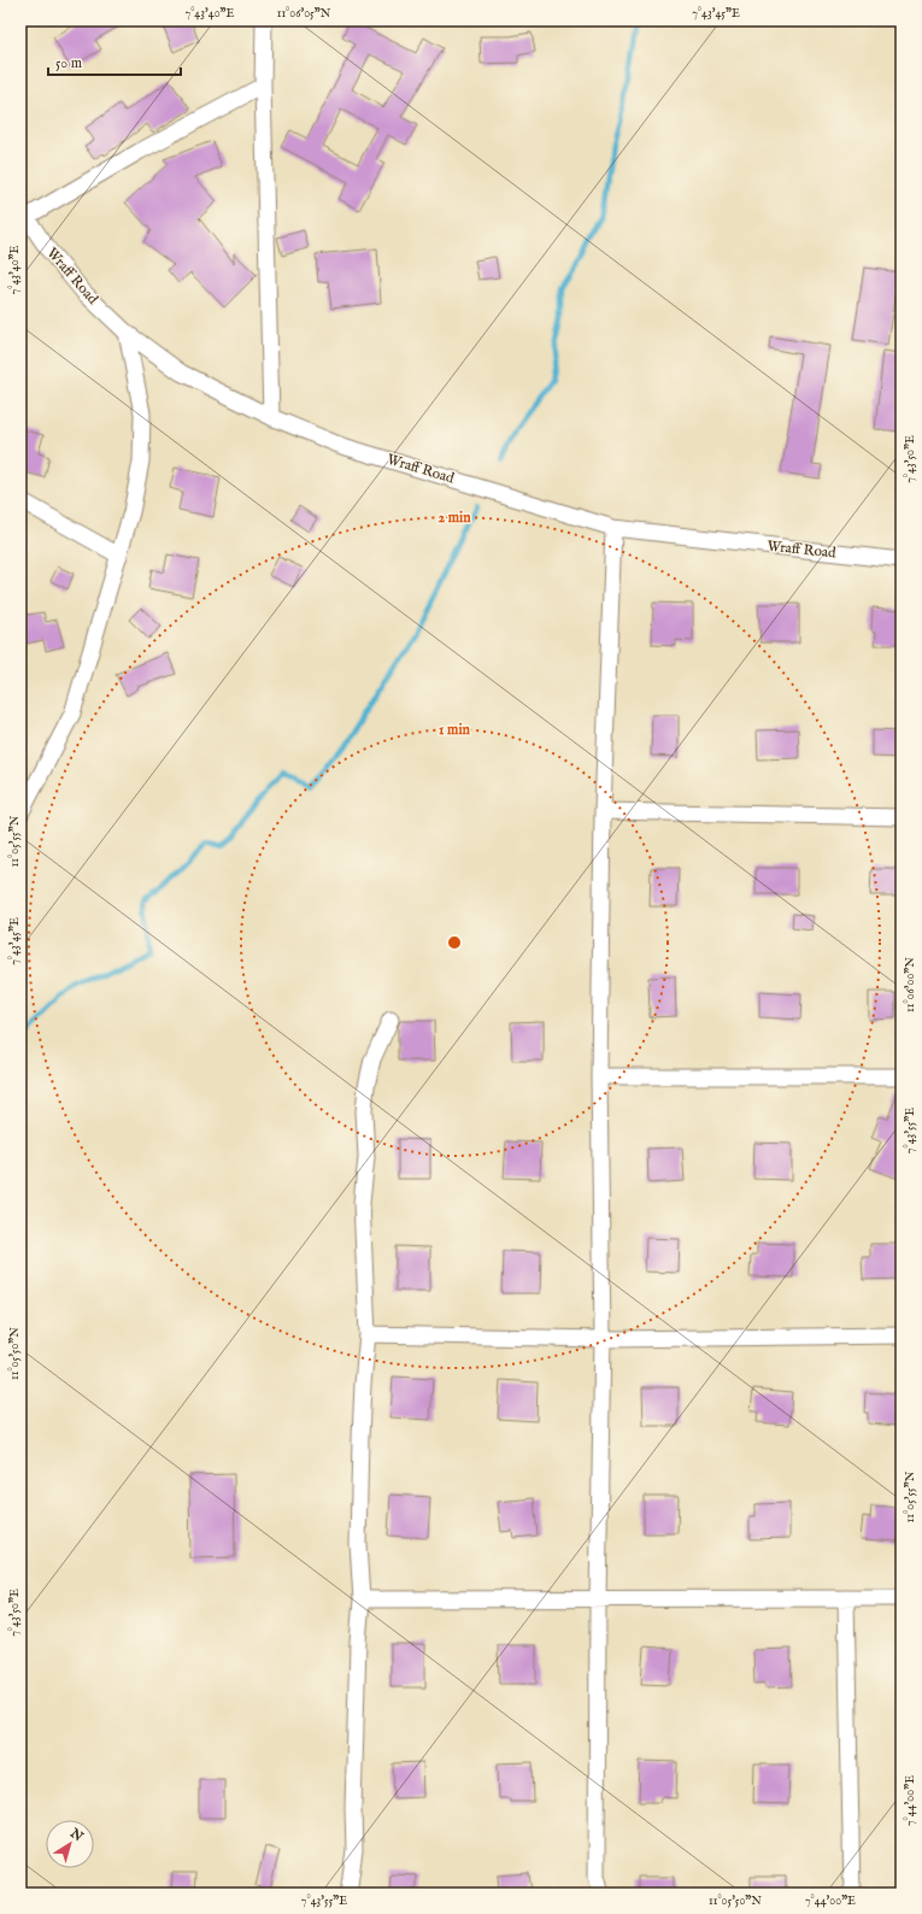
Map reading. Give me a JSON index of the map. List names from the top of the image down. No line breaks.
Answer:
{"streets":{"street":["Wraff Road"]},"scale_bar":"50 m","north":"top right","coordinates":["7°43'40\"E","11°06'05\"N","7°43'45\"E","7°43'50\"E","11°05'55\"N","11°06'00\"N","7°43'55\"E","11°05'50\"N","7°44'00\"E"],"rings":["2 min","1 min"]}
